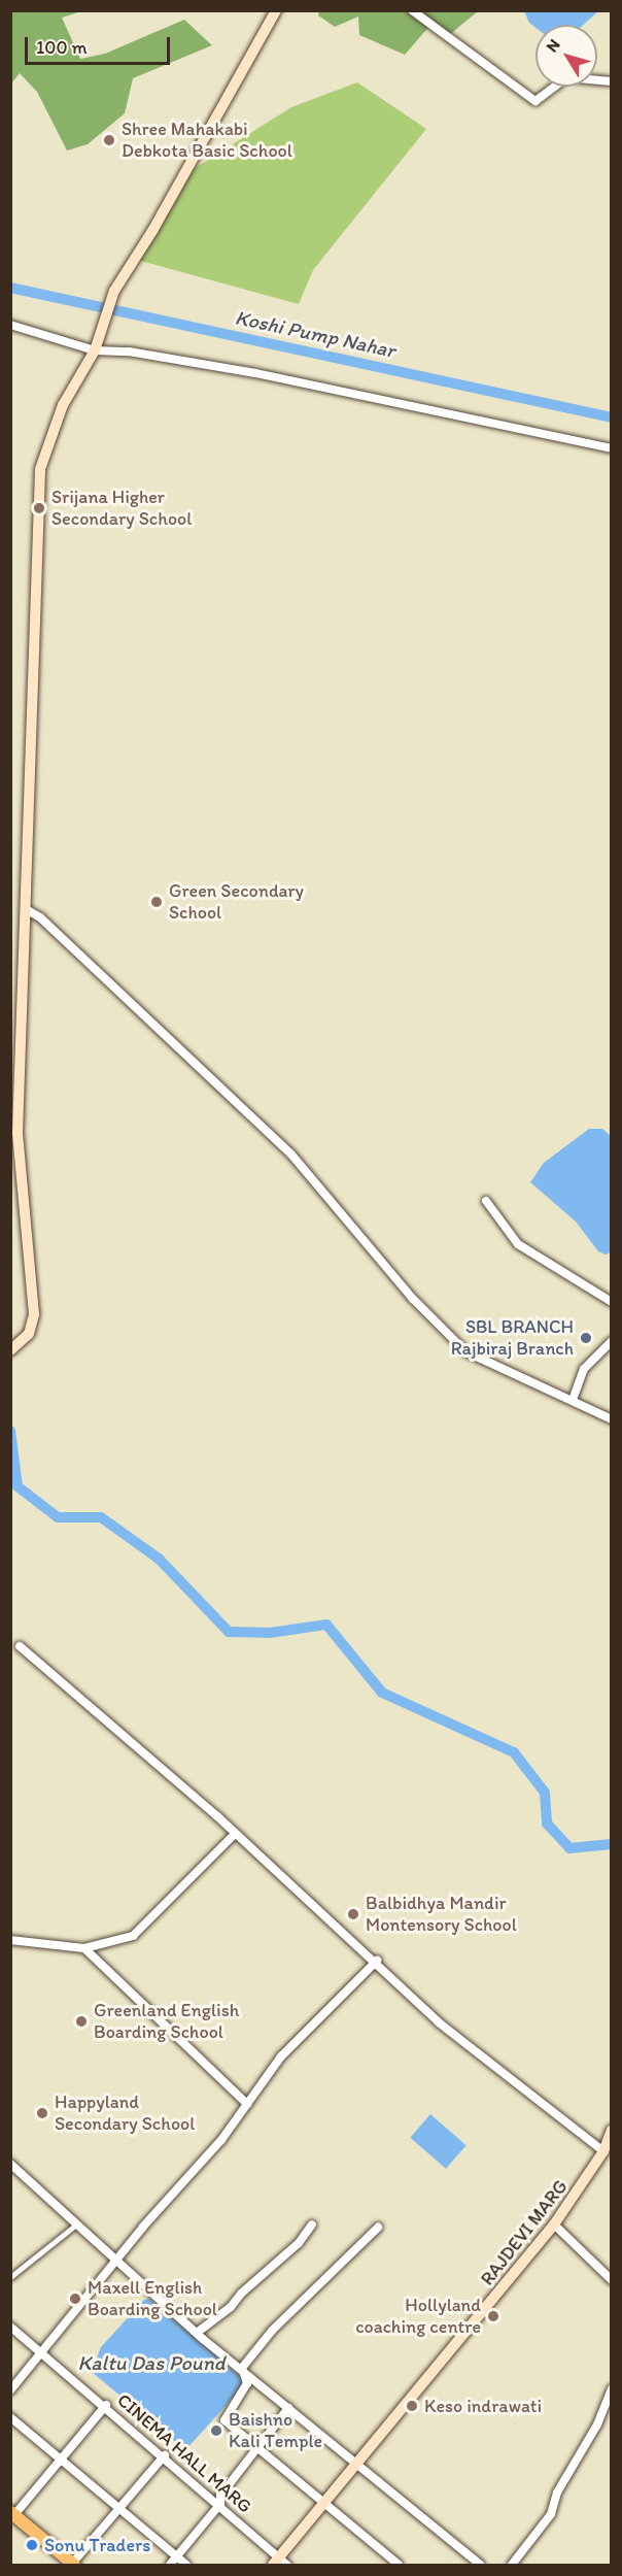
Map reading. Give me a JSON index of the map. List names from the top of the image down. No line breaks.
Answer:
{"streets":{"main road":["RAJDEVI MARG"],"street":["CINEMA HALL MARG"]},"crossings":[["RAJDEVI MARG","CINEMA HALL MARG"]],"water":["Koshi Pump Nahar","Kaltu Das Pound"],"places":["Shree Mahakabi Debkota Basic School","Srijana Higher Secondary School","Green Secondary School","SBL BRANCH Rajbiraj Branch","Balbidhya Mandir Montensory School","Greenland English Boarding School","Happyland Secondary School","Maxell English Boarding School","Hollyland coaching centre","Keso indrawati","Baishno Kali Temple","Sonu Traders"],"scale_bar":"100 m","north":"top left"}
